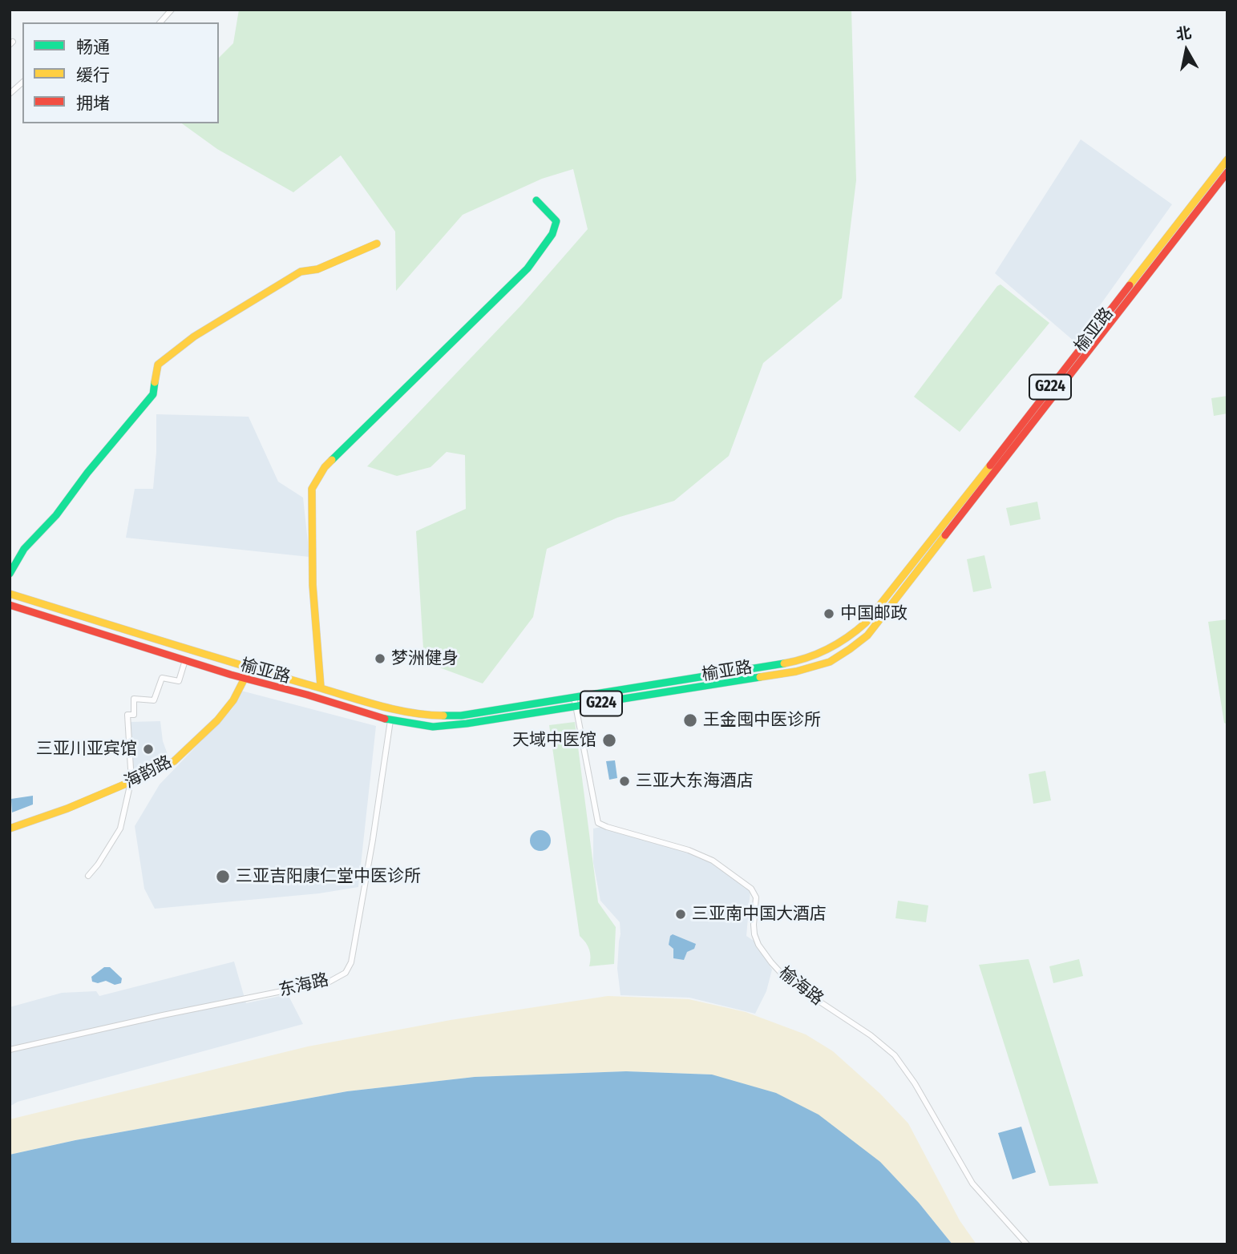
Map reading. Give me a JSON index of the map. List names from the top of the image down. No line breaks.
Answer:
{"streets":{"main road":["榆亚路","G224","海韵路"],"street":["东海路","榆海路"]},"crossings":[["榆亚路","海韵路"],["榆亚路","东海路"],["榆亚路","榆海路"]],"places":["中国邮政","梦洲健身","王金囤中医诊所","天域中医馆","三亚川亚宾馆","三亚大东海酒店","三亚吉阳康仁堂中医诊所","三亚南中国大酒店"],"legend":["畅通","缓行","拥堵"],"north":"top"}
